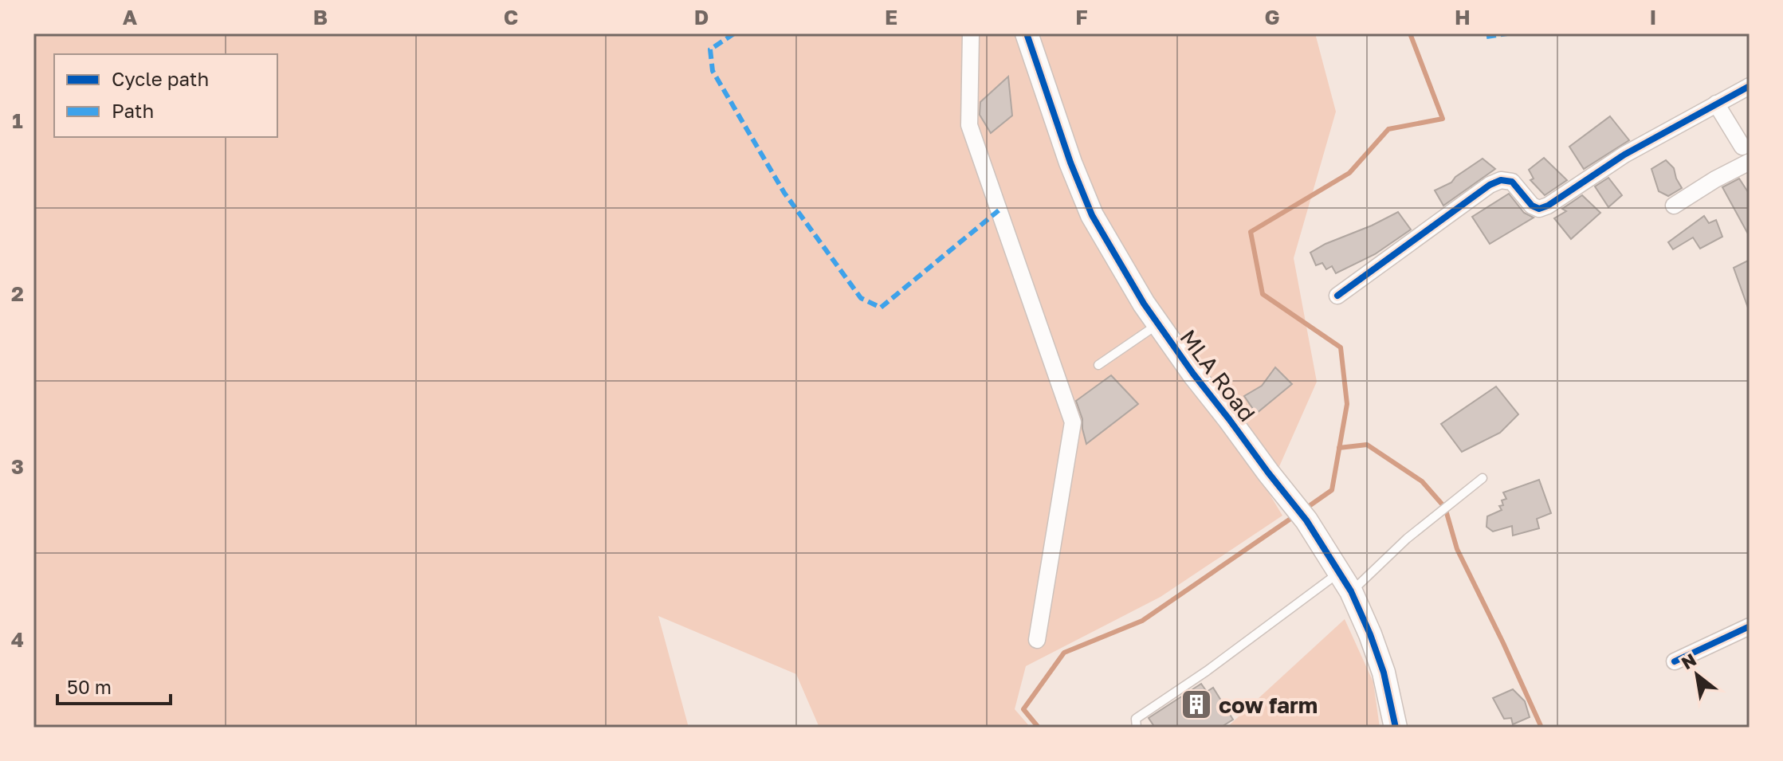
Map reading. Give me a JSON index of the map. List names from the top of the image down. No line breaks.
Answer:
{"streets":{"street":["MLA Road"]},"places":{"building":["cow farm"]},"legend":["Cycle path","Path"],"scale_bar":"50 m","north":"top left","grid":{"columns":["A","B","C","D","E","F","G","H","I"],"rows":["1","2","3","4"]}}
